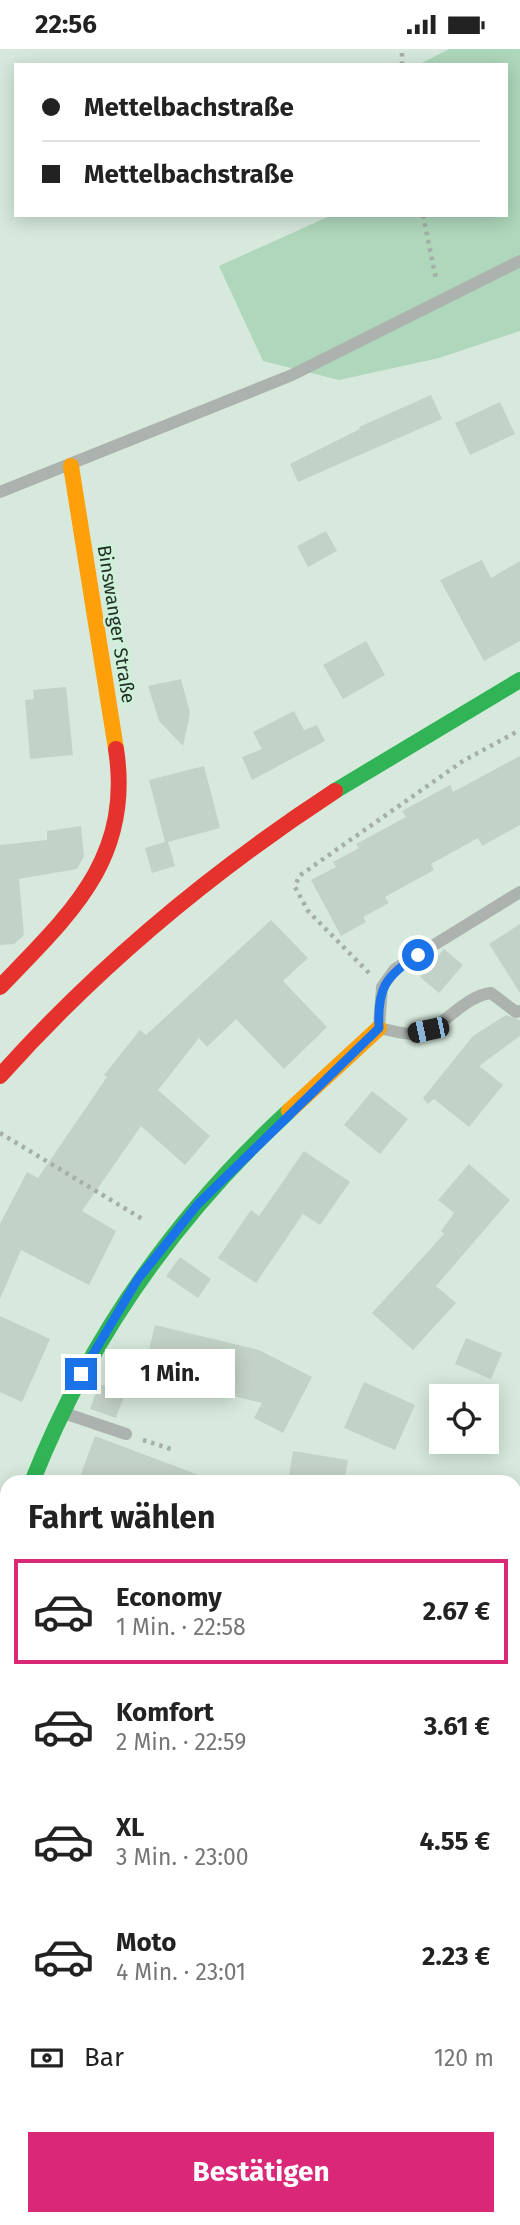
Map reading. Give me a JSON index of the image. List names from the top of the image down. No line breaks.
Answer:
{"streets":{"street":["Binswanger Straße"]},"page":{"status":"22:56","banner":["Mettelbachstraße","Mettelbachstraße"],"bubble":"1 Min.","heading":"Fahrt wählen","list":[{"name":"Economy","note":"1 Min. · 22:58","value":"2.67 €"},{"name":"Komfort","note":"2 Min. · 22:59","value":"3.61 €"},{"name":"XL","note":"3 Min. · 23:00","value":"4.55 €"},{"name":"Moto","note":"4 Min. · 23:01","value":"2.23 €"}],"pay":["Bar","120 m"],"buttons":"Bestätigen"}}
